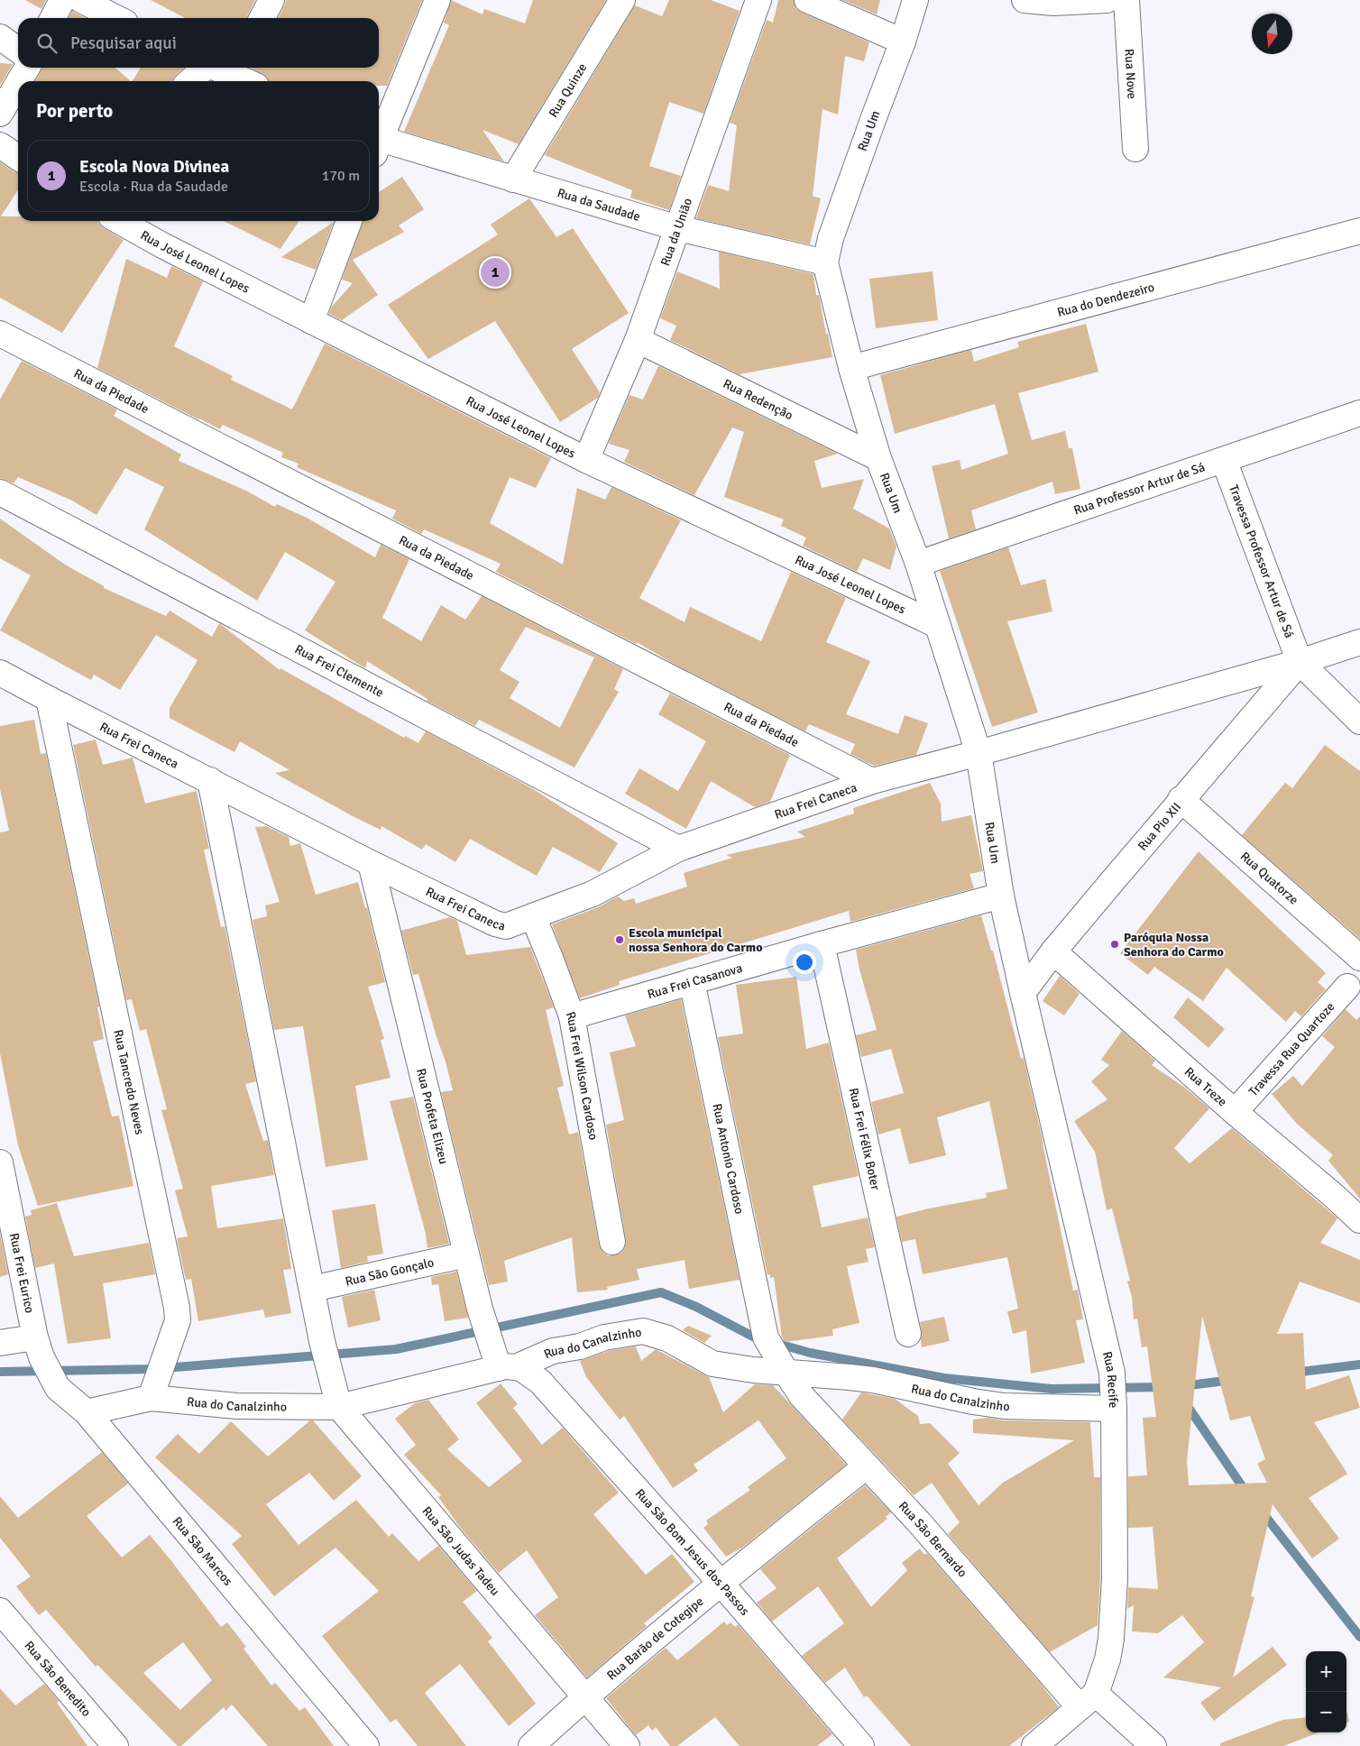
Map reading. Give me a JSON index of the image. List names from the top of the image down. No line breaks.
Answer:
{"streets":{"street":["Rua Nove","Rua Quinze","Rua Um","Rua da Saudade","Rua da União","Rua José Leonel Lopes","Rua do Dendezeiro","Rua da Piedade","Rua Redenção","Rua Professor Artur de Sá","Travessa Professor Artur de Sá","Rua Frei Clemente","Rua Frei Caneca","Rua Pio XII","Rua Quatorze","Rua Frei Casanova","Travessa Rua Quartoze","Rua Frei Wilson Cardoso","Rua Tancredo Neves","Rua Treze","Rua Profeta Elizeu","Rua Frei Félix Boter","Rua Antonio Cardoso","Rua São Gonçalo","Rua Frei Eurico","Rua do Canalzinho","Rua Recife","Rua São Bernardo","Rua São Judas Tadeu","Rua São Marcos","Rua São Bom Jesus dos Passos","Rua Barão de Cotegipe","Rua São Benedito"]},"crossings":[["Rua Quinze","Rua da Saudade"],["Rua Um","Rua da Saudade"],["Rua Um","Rua José Leonel Lopes"],["Rua Um","Rua do Dendezeiro"],["Rua Um","Rua Redenção"],["Rua Um","Rua Professor Artur de Sá"],["Rua Um","Rua Frei Caneca"],["Rua Um","Rua Pio XII"],["Rua Um","Rua Frei Casanova"],["Rua Um","Rua Recife"],["Rua da Saudade","Rua da União"],["Rua da União","Rua José Leonel Lopes"],["Rua da União","Rua Redenção"],["Rua da Piedade","Rua Frei Caneca"],["Rua Professor Artur de Sá","Travessa Professor Artur de Sá"],["Travessa Professor Artur de Sá","Rua Pio XII"],["Rua Frei Clemente","Rua Frei Caneca"],["Rua Frei Caneca","Rua Frei Wilson Cardoso"],["Rua Frei Caneca","Rua Tancredo Neves"],["Rua Frei Caneca","Rua Profeta Elizeu"],["Rua Frei Caneca","Rua São Judas Tadeu"],["Rua Pio XII","Rua Quatorze"],["Rua Pio XII","Rua Treze"],["Rua Pio XII","Rua Recife"],["Rua Frei Casanova","Rua Frei Wilson Cardoso"],["Rua Frei Casanova","Rua Frei Félix Boter"],["Rua Frei Casanova","Rua Antonio Cardoso"],["Travessa Rua Quartoze","Rua Treze"],["Rua Tancredo Neves","Rua do Canalzinho"],["Rua Profeta Elizeu","Rua São Gonçalo"],["Rua Profeta Elizeu","Rua do Canalzinho"],["Rua Profeta Elizeu","Rua São Bom Jesus dos Passos"],["Rua Antonio Cardoso","Rua do Canalzinho"],["Rua Antonio Cardoso","Rua São Bernardo"],["Rua São Gonçalo","Rua São Judas Tadeu"],["Rua Frei Eurico","Rua São Marcos"],["Rua do Canalzinho","Rua Recife"],["Rua do Canalzinho","Rua São Bernardo"],["Rua do Canalzinho","Rua São Judas Tadeu"],["Rua do Canalzinho","Rua São Bom Jesus dos Passos"],["Rua Recife","Rua São Bernardo"],["Rua São Bernardo","Rua Barão de Cotegipe"],["Rua São Judas Tadeu","Rua Barão de Cotegipe"],["Rua São Bom Jesus dos Passos","Rua Barão de Cotegipe"]],"places":["Escola municipal nossa Senhora do Carmo","Paróquia Nossa Senhora do Carmo"],"north":"bottom","page":{"search":"Pesquisar aqui","heading":"Por perto","list":[{"mark":"1","name":"Escola Nova Divinea","note":"Escola · Rua da Saudade","value":"170 m"}],"pins":"1","map_buttons":["+","−"]}}
